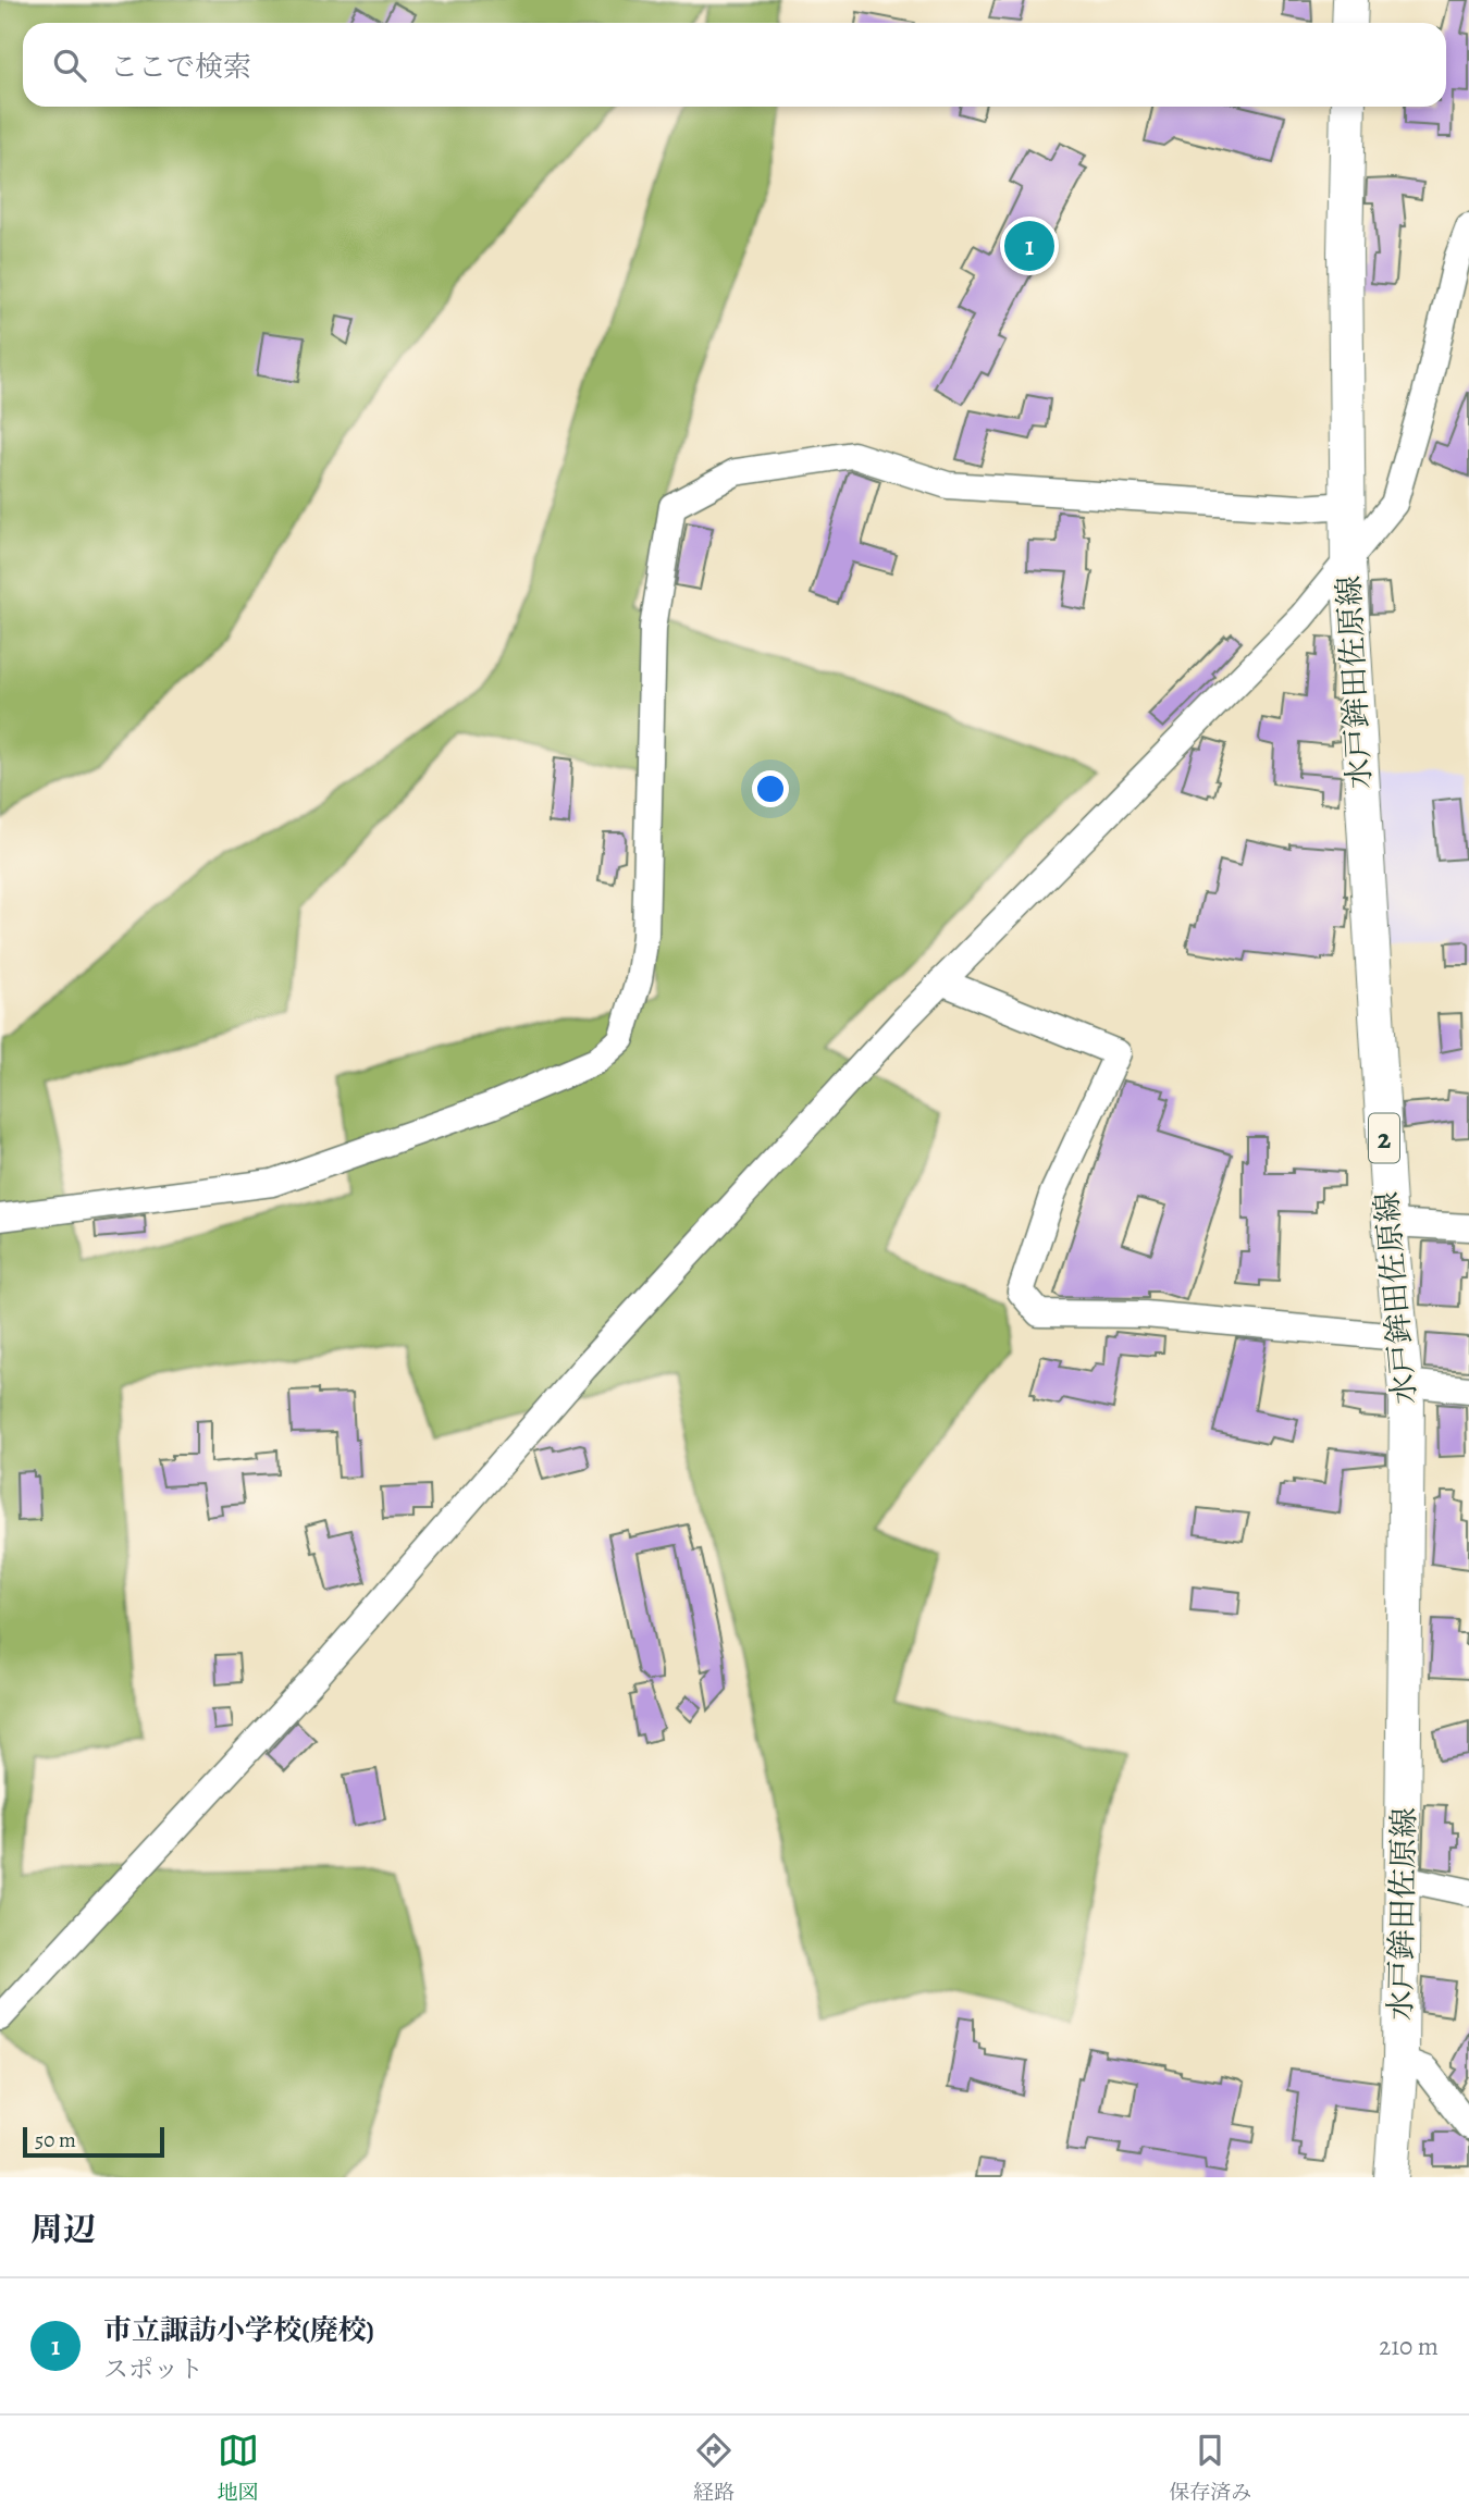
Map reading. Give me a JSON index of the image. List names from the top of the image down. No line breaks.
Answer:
{"streets":{"main road":["水戸鉾田佐原線","2"]},"scale_bar":"50 m","page":{"search":"ここで検索","pins":"1","scale":"50 m","heading":"周辺","list":[{"mark":"1","name":"市立諏訪小学校(廃校)","note":"スポット","value":"210 m"}],"nav":["地図","経路","保存済み"]}}
